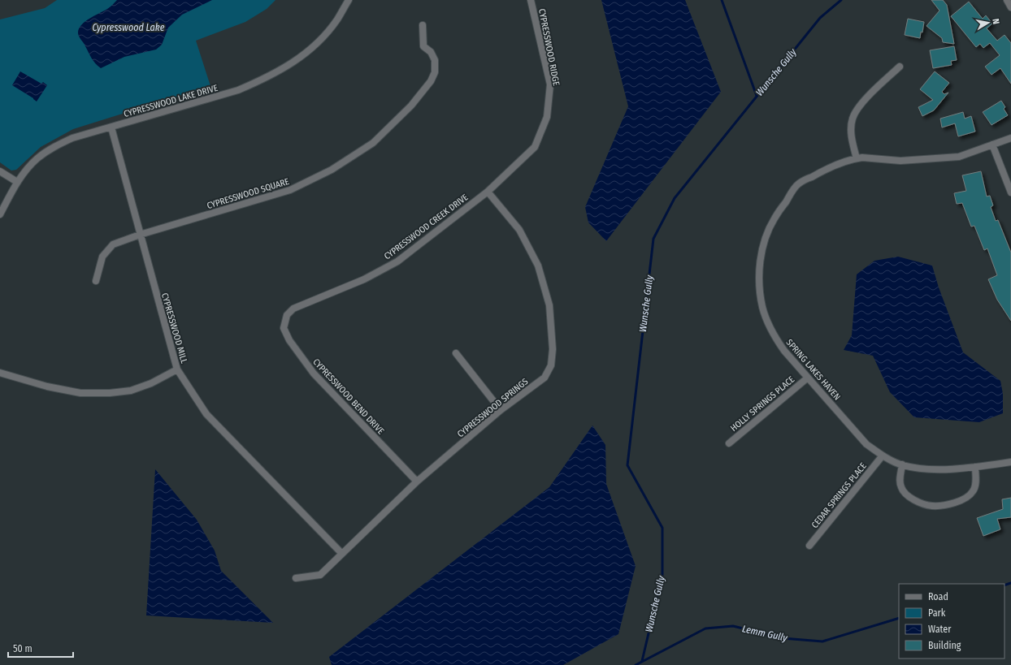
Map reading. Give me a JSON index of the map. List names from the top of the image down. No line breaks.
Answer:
{"streets":{"street":["CYPRESSWOOD RIDGE","CYPRESSWOOD LAKE DRIVE","CYPRESSWOOD SQUARE","CYPRESSWOOD CREEK DRIVE","CYPRESSWOOD MILL","SPRING LAKES HAVEN","CYPRESSWOOD BEND DRIVE","HOLLY SPRINGS PLACE","CYPRESSWOOD SPRINGS","CEDAR SPRINGS PLACE"]},"crossings":[["CYPRESSWOOD RIDGE","CYPRESSWOOD CREEK DRIVE"],["CYPRESSWOOD RIDGE","CYPRESSWOOD SPRINGS"],["CYPRESSWOOD LAKE DRIVE","CYPRESSWOOD MILL"],["CYPRESSWOOD SQUARE","CYPRESSWOOD MILL"],["CYPRESSWOOD CREEK DRIVE","CYPRESSWOOD BEND DRIVE"],["CYPRESSWOOD CREEK DRIVE","CYPRESSWOOD SPRINGS"],["CYPRESSWOOD MILL","CYPRESSWOOD SPRINGS"],["SPRING LAKES HAVEN","HOLLY SPRINGS PLACE"],["SPRING LAKES HAVEN","CEDAR SPRINGS PLACE"],["CYPRESSWOOD BEND DRIVE","CYPRESSWOOD SPRINGS"]],"water":["Cypresswood Lake","Wunsche Gully","Lemm Gully"],"legend":["Road","Park","Water","Building"],"scale_bar":"50 m","north":"right"}
